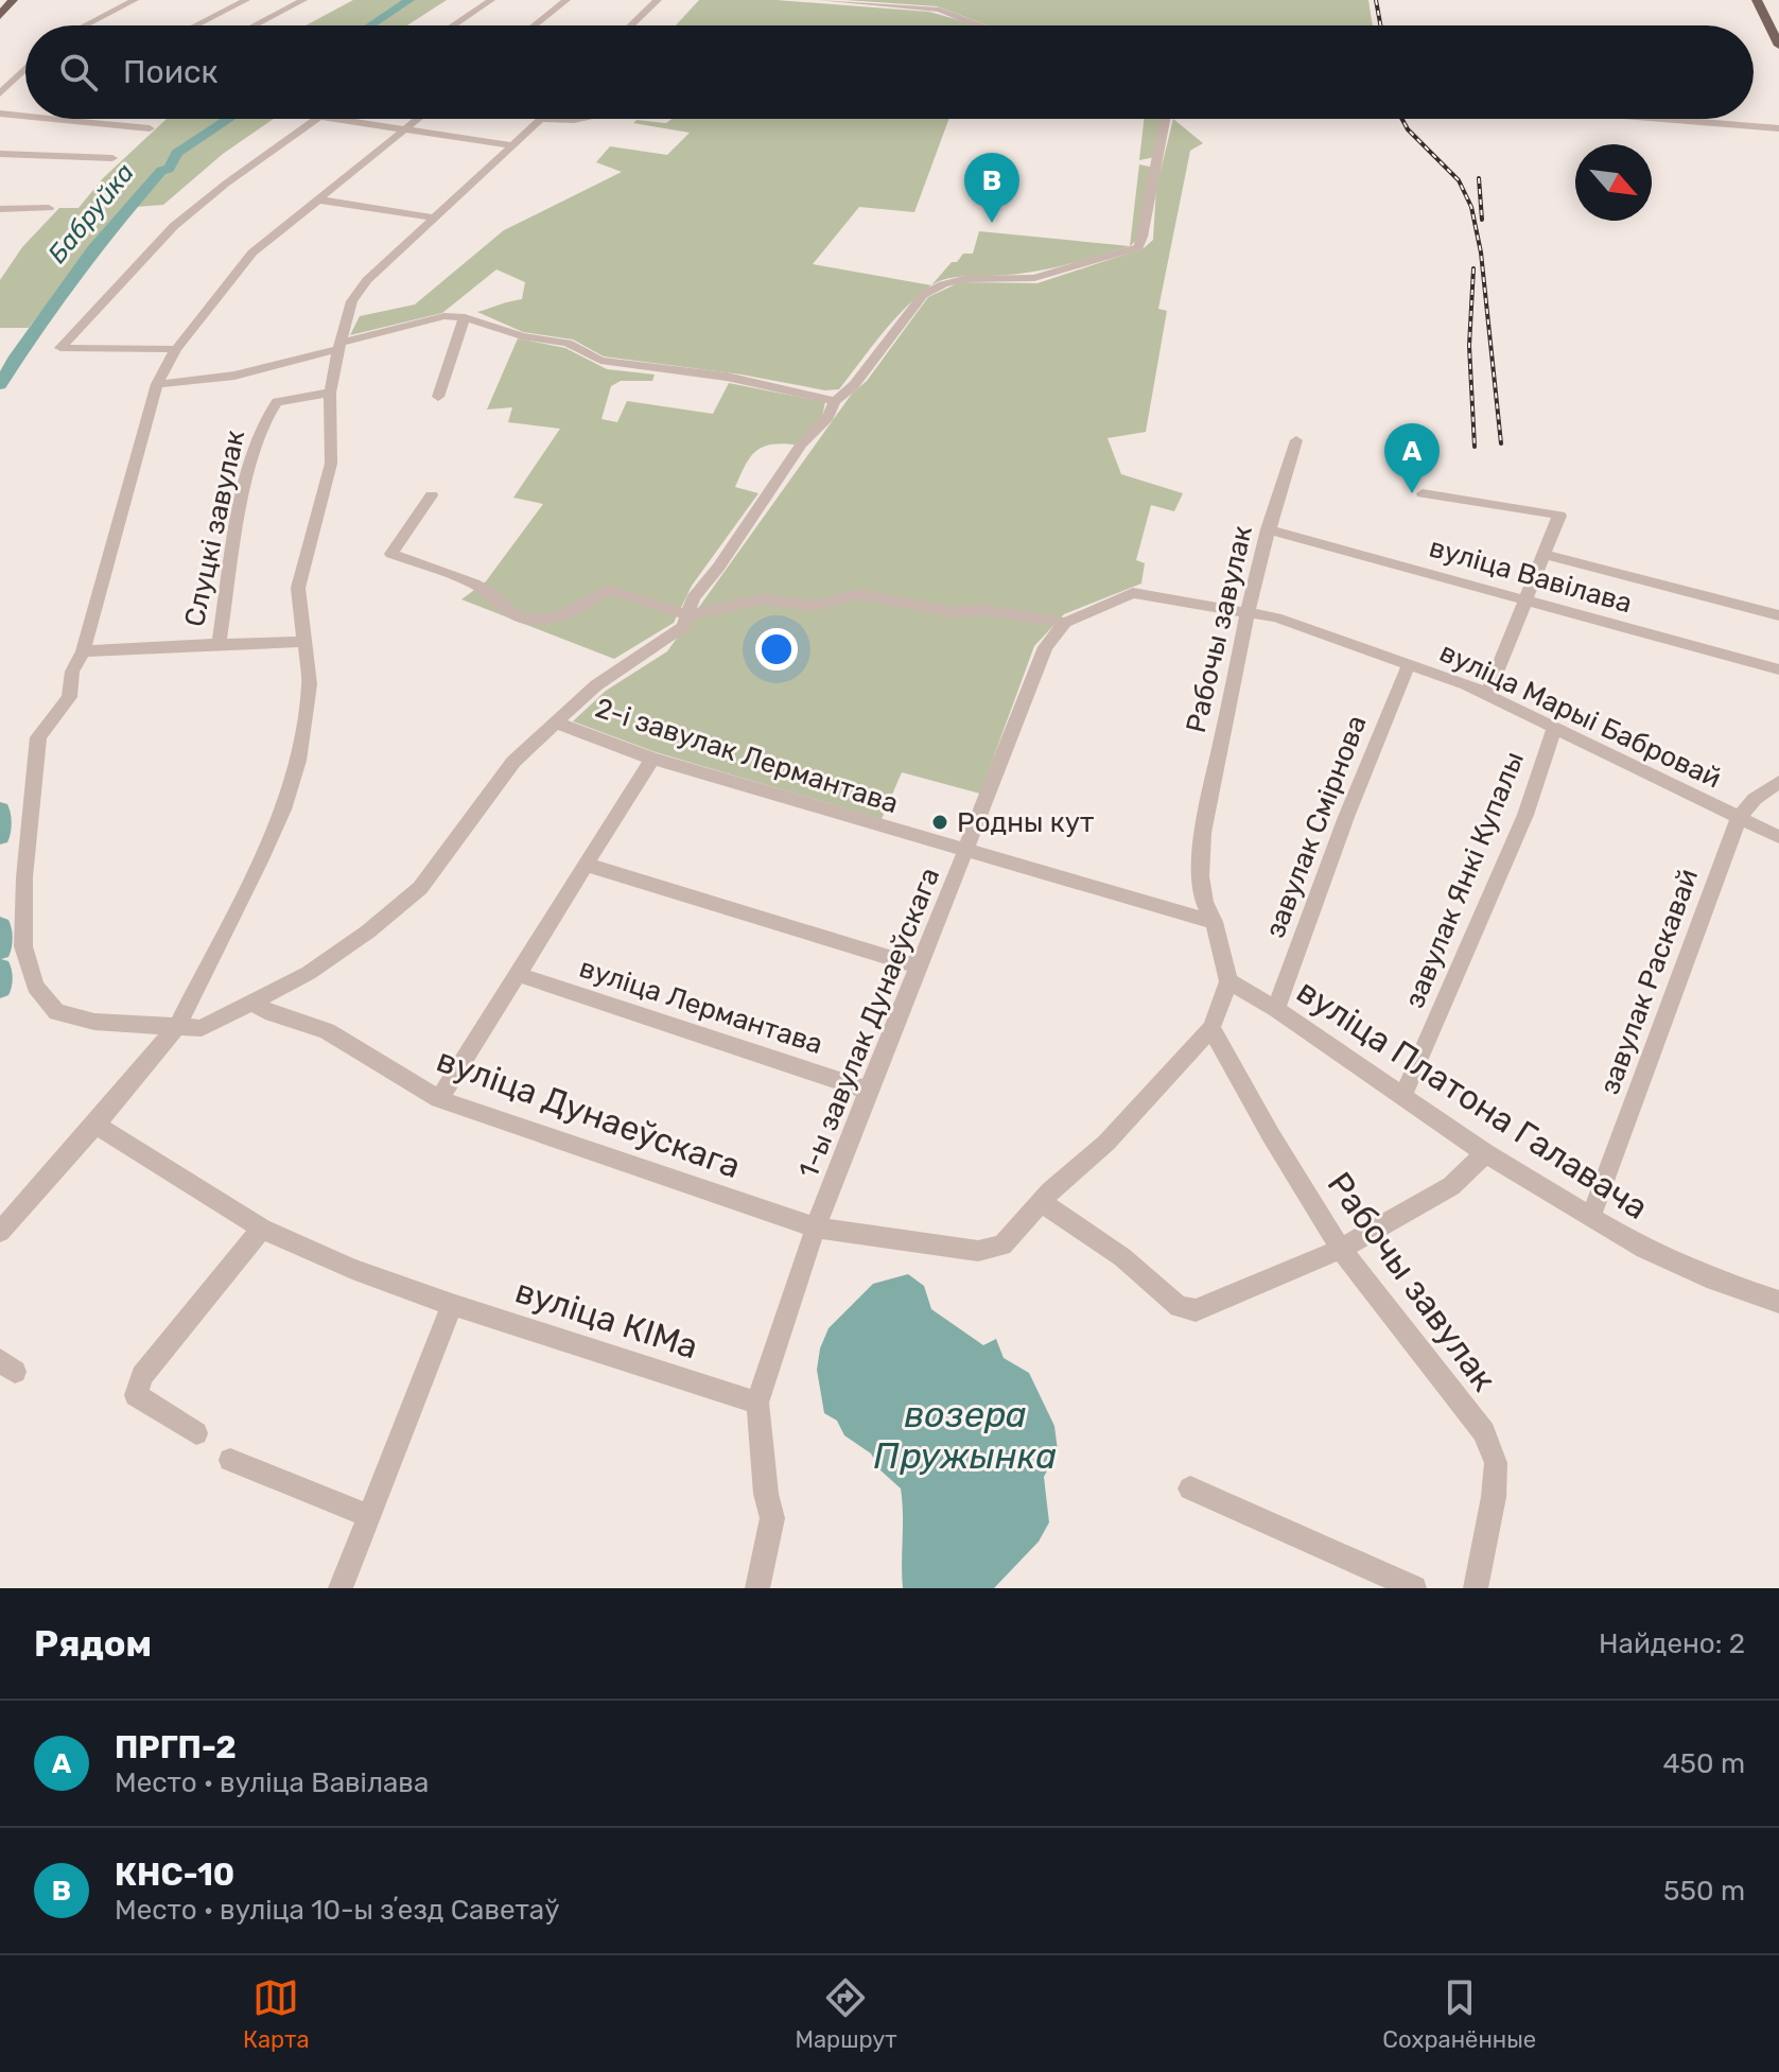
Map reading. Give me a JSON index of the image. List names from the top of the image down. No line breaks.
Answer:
{"streets":{"street":["Слуцкі завулак","вуліца Вавілава","Рабочы завулак","вуліца Марыі Бабровай","2-і завулак Лермантава","завулак Смірнова","завулак Янкі Купалы","завулак Раскавай","вуліца Лермантава","1-ы завулак Дунаеўскага","вуліца Платона Галавача","вуліца Дунаеўскага","вуліца КІМа"]},"crossings":[["вуліца Вавілава","Рабочы завулак"],["Рабочы завулак","вуліца Марыі Бабровай"],["Рабочы завулак","2-і завулак Лермантава"],["Рабочы завулак","вуліца Платона Галавача"],["вуліца Марыі Бабровай","завулак Смірнова"],["вуліца Марыі Бабровай","завулак Янкі Купалы"],["вуліца Марыі Бабровай","завулак Раскавай"],["вуліца Марыі Бабровай","1-ы завулак Дунаеўскага"],["2-і завулак Лермантава","1-ы завулак Дунаеўскага"],["завулак Смірнова","вуліца Платона Галавача"],["завулак Янкі Купалы","вуліца Платона Галавача"],["завулак Раскавай","вуліца Платона Галавача"],["вуліца Лермантава","1-ы завулак Дунаеўскага"],["1-ы завулак Дунаеўскага","вуліца Дунаеўскага"],["1-ы завулак Дунаеўскага","вуліца КІМа"]],"water":["Бабруйка","возера Пружынка"],"places":["Родны кут"],"north":"bottom right","page":{"search":"Поиск","pins":["B","A"],"heading":["Рядом","Найдено: 2"],"list":[{"mark":"A","name":"ПРГП-2","note":"Место · вуліца Вавілава","value":"450 m"},{"mark":"B","name":"КНС-10","note":"Место · вуліца 10-ы зʼезд Саветаў","value":"550 m"}],"nav":["Карта","Маршрут","Сохранённые"]}}
